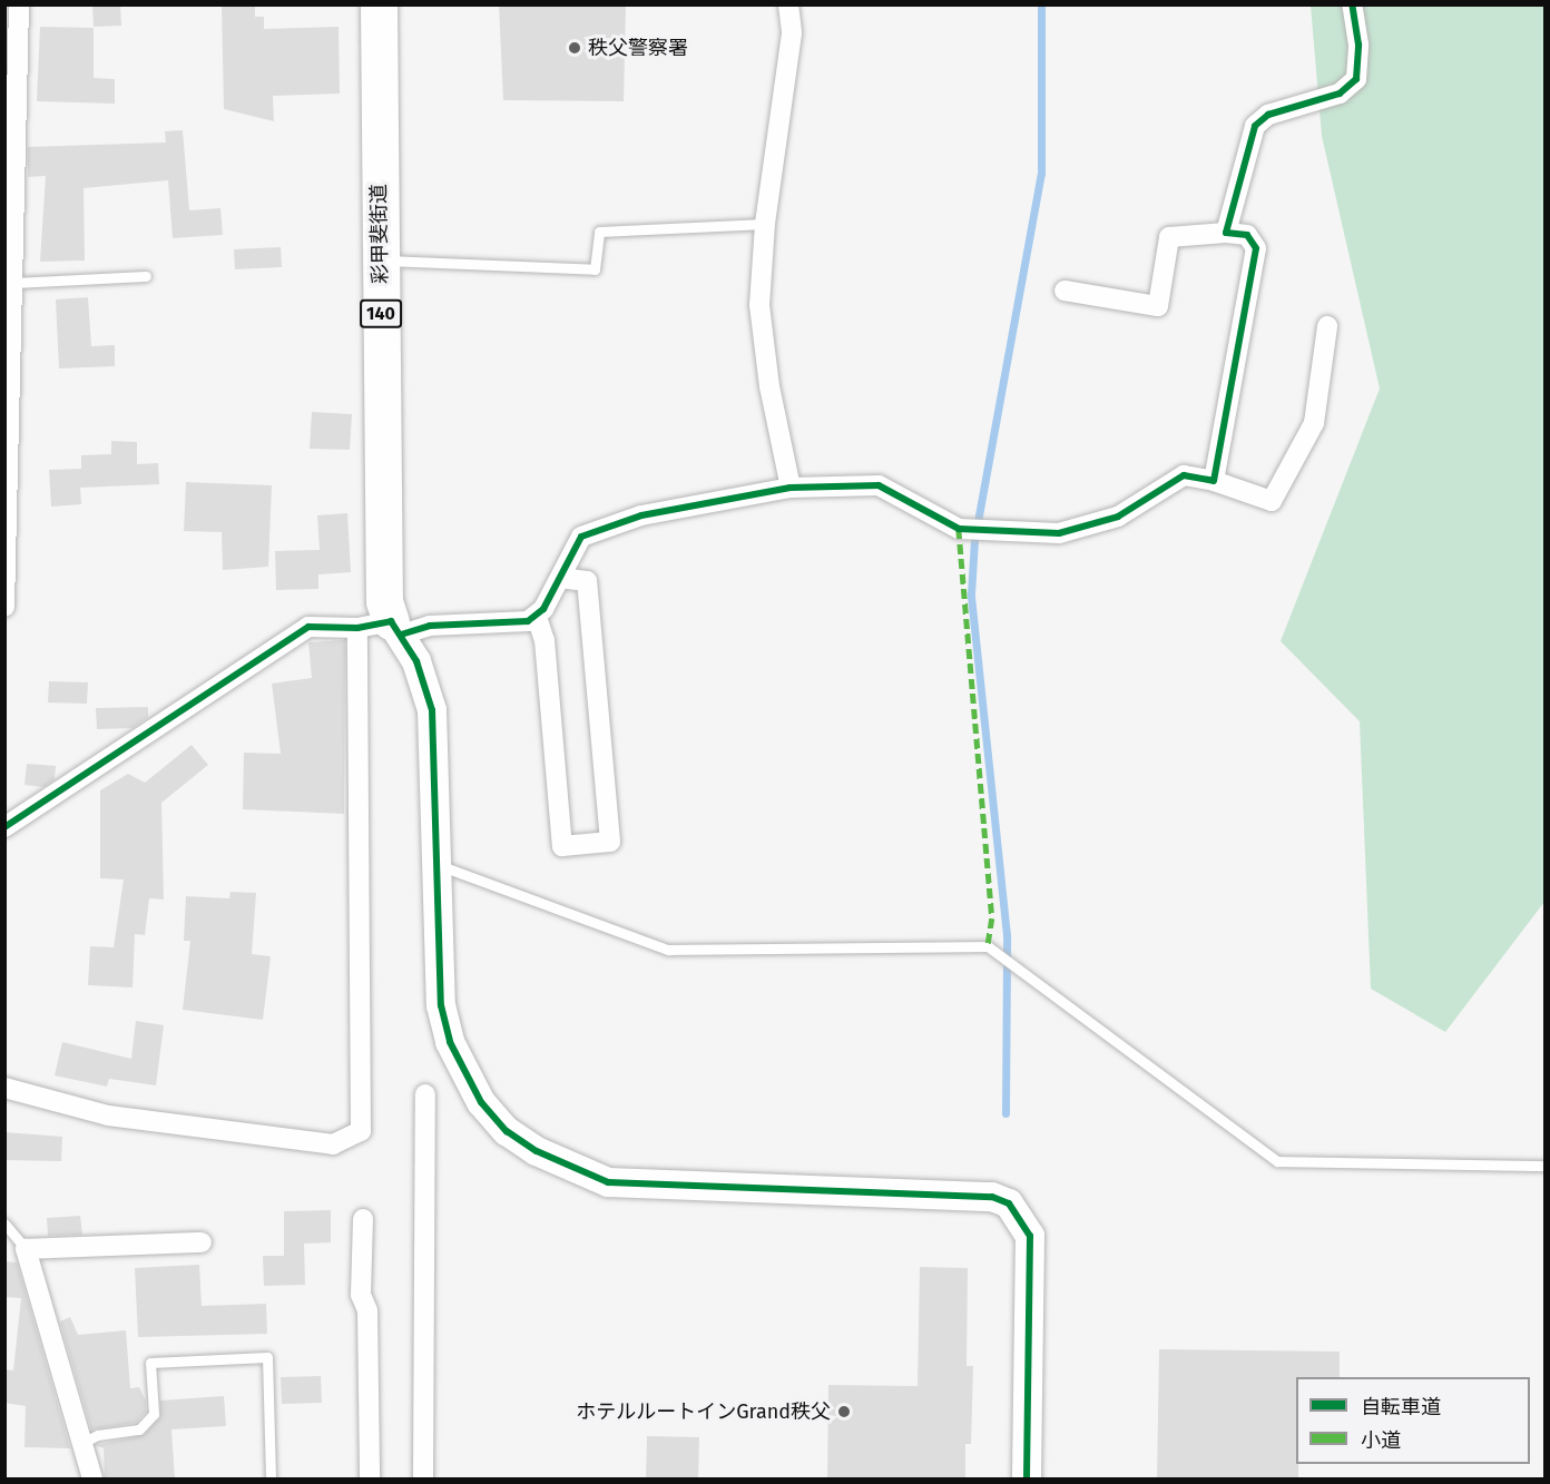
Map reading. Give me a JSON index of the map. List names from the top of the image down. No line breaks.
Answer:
{"streets":{"highway":["彩甲斐街道","140"]},"places":["秩父警察署","ホテルルートインGrand秩父"],"legend":["自転車道","小道"]}
